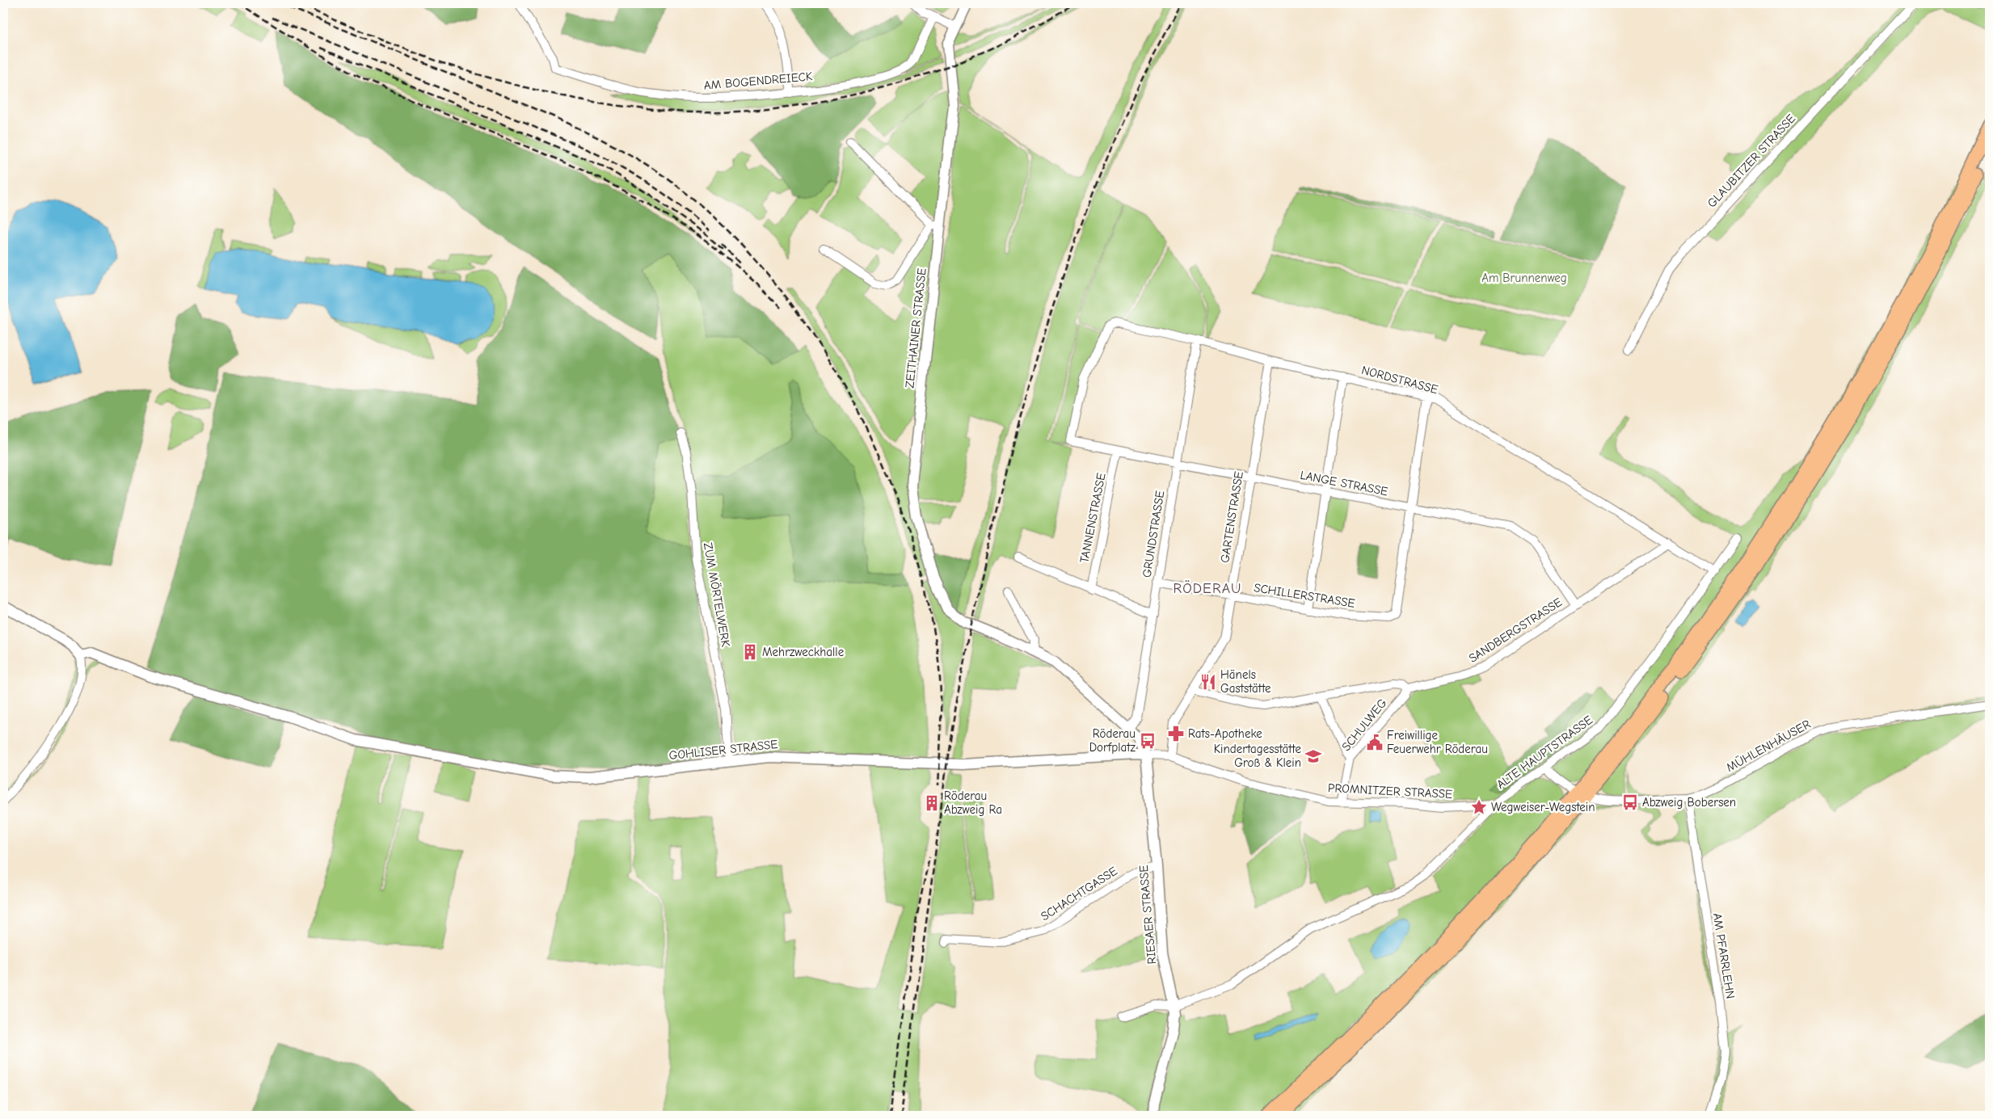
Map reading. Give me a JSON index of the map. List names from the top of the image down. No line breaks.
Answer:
{"streets":{"street":["AM BOGENDREIECK","GLAUBITZER STRASSE","ZEITHAINER STRASSE","NORDSTRASSE","LANGE STRASSE","GARTENSTRASSE","TANNENSTRASSE","GRUNDSTRASSE","ZUM MÖRTELWERK","SCHILLERSTRASSE","SANDBERGSTRASSE","SCHULWEG","MÜHLENHÄUSER","GOHLISER STRASSE","ALTE HAUPTSTRASSE","PROMNITZER STRASSE","SCHACHTGASSE","RIESAER STRASSE","AM PFARRLEHN"]},"crossings":[["NORDSTRASSE","LANGE STRASSE"],["NORDSTRASSE","GARTENSTRASSE"],["NORDSTRASSE","GRUNDSTRASSE"],["NORDSTRASSE","SANDBERGSTRASSE"],["NORDSTRASSE","ALTE HAUPTSTRASSE"],["LANGE STRASSE","GARTENSTRASSE"],["LANGE STRASSE","TANNENSTRASSE"],["LANGE STRASSE","GRUNDSTRASSE"],["LANGE STRASSE","SCHILLERSTRASSE"],["LANGE STRASSE","SANDBERGSTRASSE"],["GARTENSTRASSE","SCHILLERSTRASSE"],["GARTENSTRASSE","SANDBERGSTRASSE"],["GARTENSTRASSE","PROMNITZER STRASSE"],["GRUNDSTRASSE","SCHILLERSTRASSE"],["GRUNDSTRASSE","RIESAER STRASSE"],["ZUM MÖRTELWERK","GOHLISER STRASSE"],["SANDBERGSTRASSE","SCHULWEG"],["SCHULWEG","PROMNITZER STRASSE"],["MÜHLENHÄUSER","AM PFARRLEHN"],["GOHLISER STRASSE","PROMNITZER STRASSE"],["GOHLISER STRASSE","RIESAER STRASSE"],["ALTE HAUPTSTRASSE","PROMNITZER STRASSE"],["ALTE HAUPTSTRASSE","RIESAER STRASSE"],["PROMNITZER STRASSE","RIESAER STRASSE"],["SCHACHTGASSE","RIESAER STRASSE"]],"districts":["RÖDERAU"],"parks":["Am Brunnenweg"],"places":{"building":["Mehrzweckhalle","Röderau Abzweig Ra"],"restaurant":["Hänels Gaststätte"],"pharmacy":["Rats-Apotheke"],"bus stop":["Röderau Dorfplatz","Abzweig Bobersen"],"public building":["Freiwillige Feuerwehr Röderau"],"school or university":["Kindertagesstätte Groß & Klein"],"place":["Wegweiser-Wegstein"]}}
